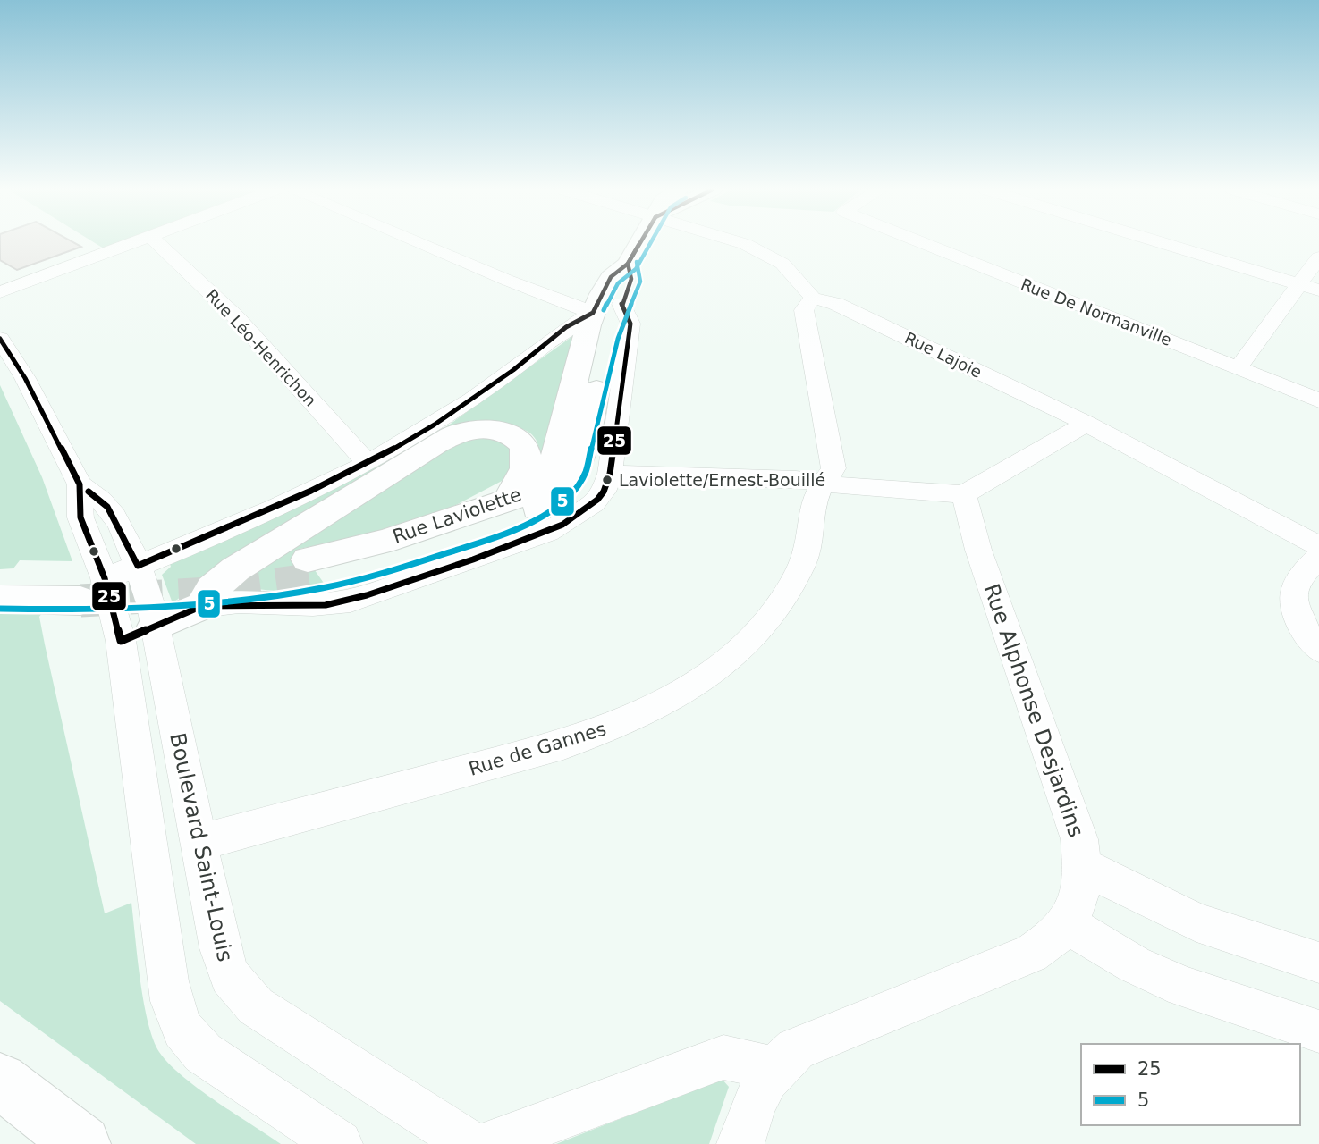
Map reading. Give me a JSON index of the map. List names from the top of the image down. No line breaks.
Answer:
{"streets":{"main road":["Rue Laviolette"],"street":["Rue De Normanville","Rue Léo-Henrichon","Rue Lajoie","Rue Alphonse Desjardins","Rue de Gannes","Boulevard Saint-Louis"]},"crossings":[["Rue Lajoie","Rue de Gannes"],["Rue de Gannes","Boulevard Saint-Louis"]],"places":["Laviolette/Ernest-Bouillé"],"lines":["transit line 25","transit line 5"],"legend":["25","5"]}
